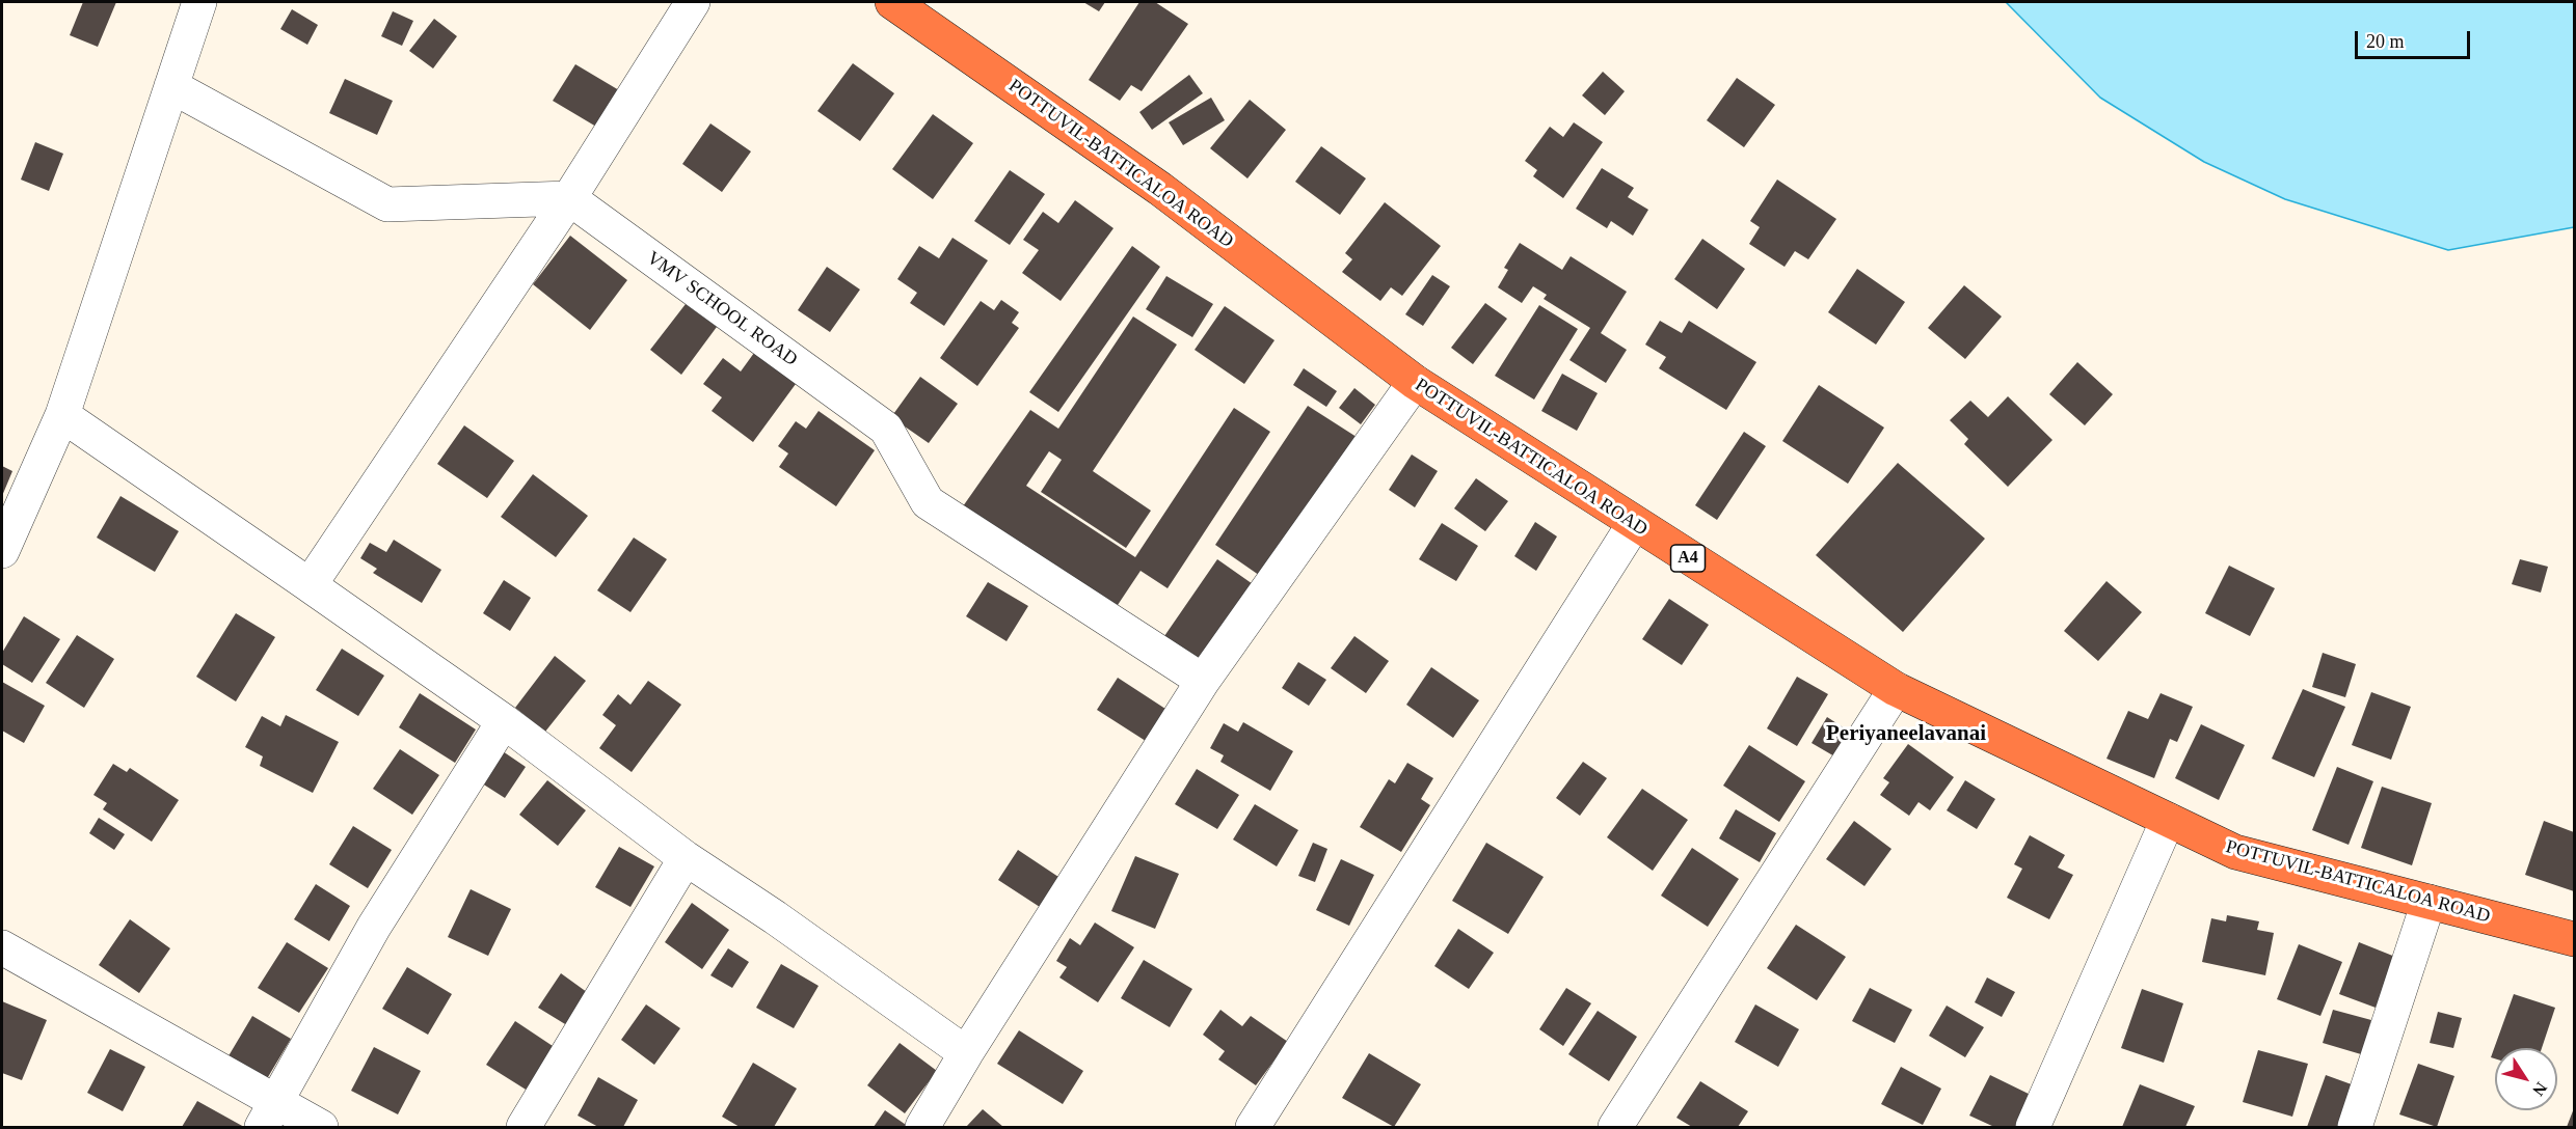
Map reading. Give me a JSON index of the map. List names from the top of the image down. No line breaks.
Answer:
{"streets":{"highway":["POTTUVIL-BATTICALOA ROAD","A4"],"street":["VMV SCHOOL ROAD"]},"districts":["Periyaneelavanai"],"scale_bar":"20 m","north":"bottom right"}
